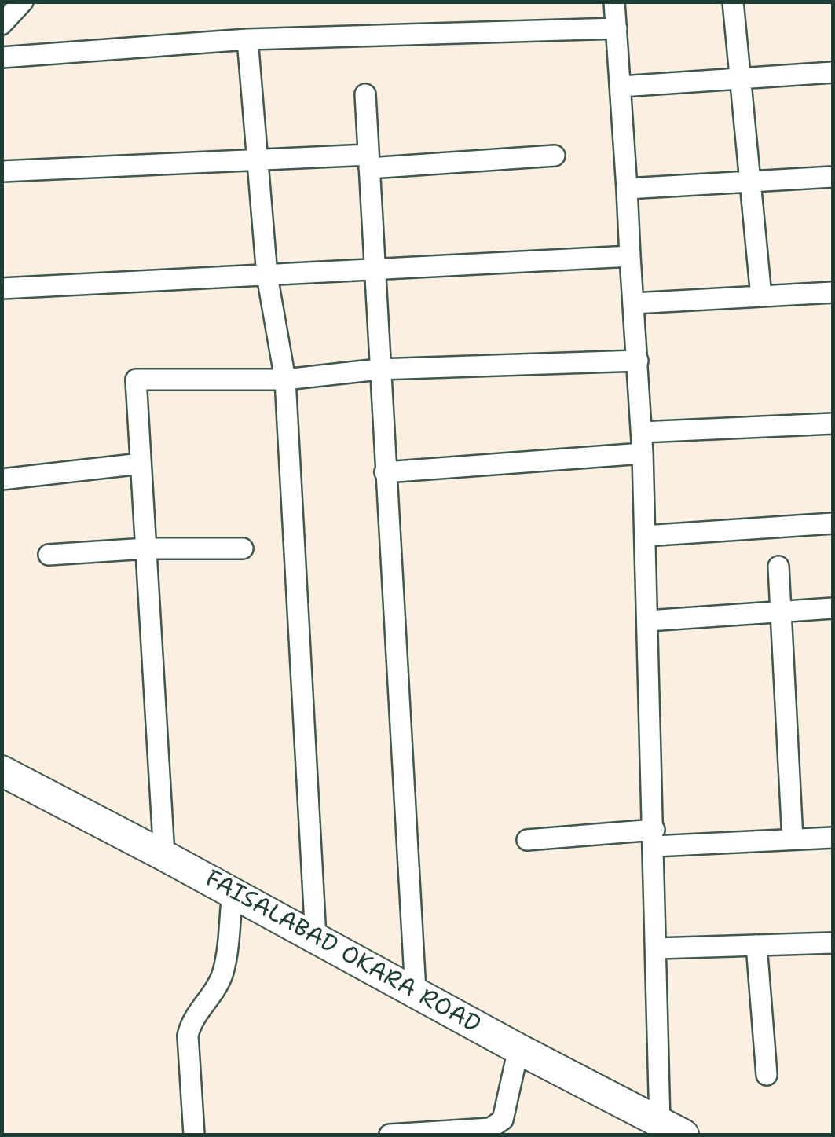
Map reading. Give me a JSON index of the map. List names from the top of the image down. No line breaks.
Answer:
{"streets":{"main road":["FAISALABAD OKARA ROAD"]}}
